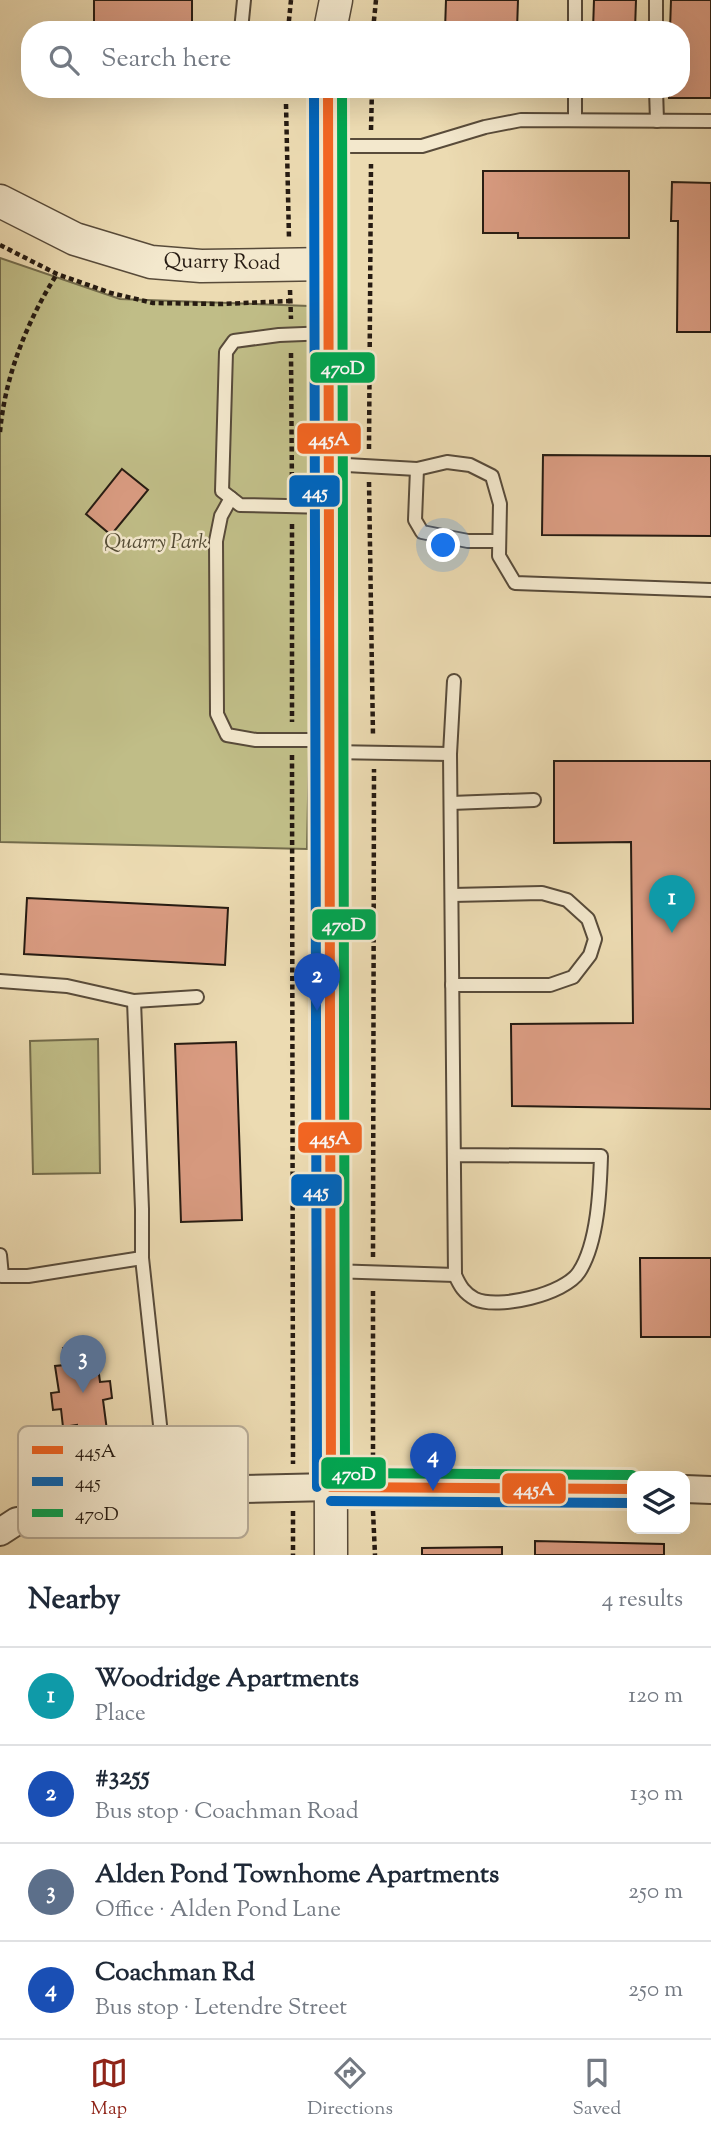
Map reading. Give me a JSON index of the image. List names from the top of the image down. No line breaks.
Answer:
{"streets":{"street":["Quarry Road"]},"parks":["Quarry Park"],"lines":["transit line 445A","transit line 445","transit line 470D"],"legend":["445A","445","470D"],"page":{"search":"Search here","pins":["1","2","3","4"],"heading":["Nearby","4 results"],"list":[{"mark":"1","name":"Woodridge Apartments","note":"Place","value":"120 m"},{"mark":"2","name":"#3255","note":"Bus stop · Coachman Road","value":"130 m"},{"mark":"3","name":"Alden Pond Townhome Apartments","note":"Office · Alden Pond Lane","value":"250 m"},{"mark":"4","name":"Coachman Rd","note":"Bus stop · Letendre Street","value":"250 m"}],"nav":["Map","Directions","Saved"]}}
